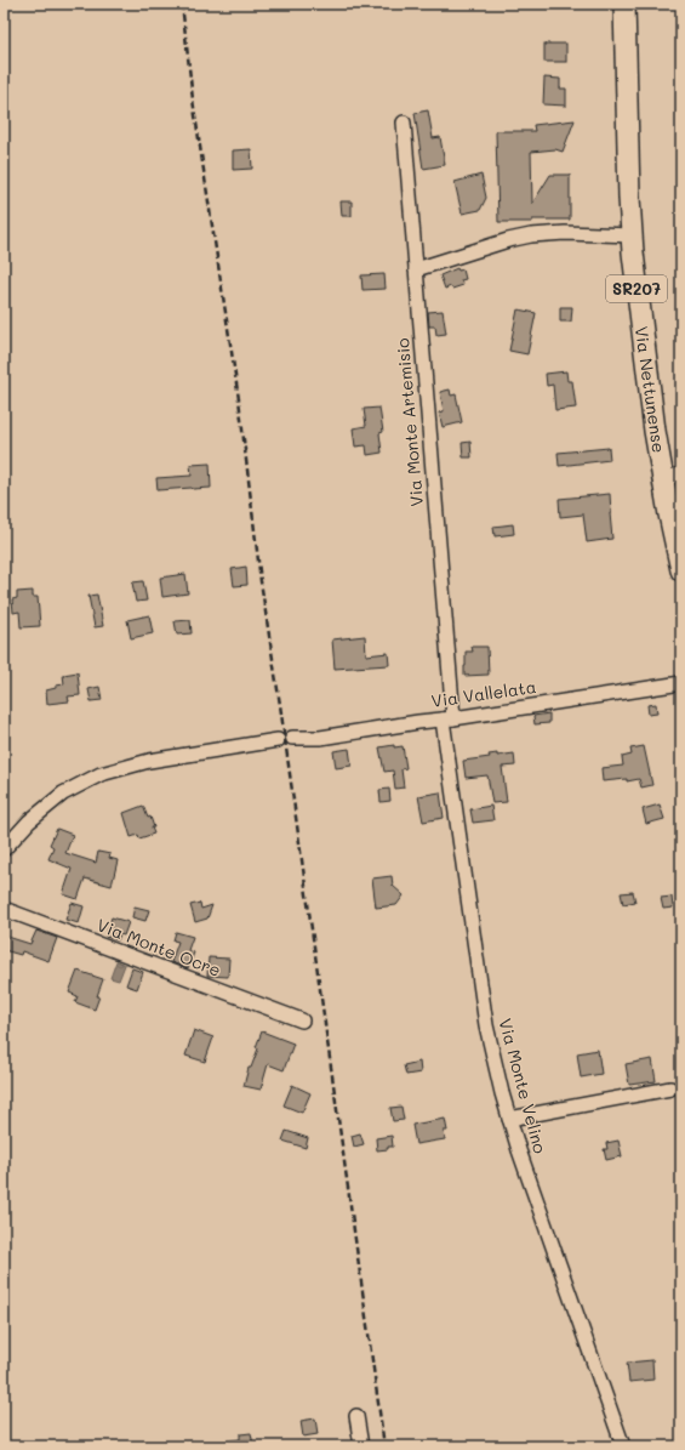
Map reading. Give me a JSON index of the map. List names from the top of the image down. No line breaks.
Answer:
{"streets":{"main road":["SR207","Via Nettunense"],"street":["Via Monte Artemisio","Via Vallelata","Via Monte Ocre","Via Monte Velino"]},"crossings":[["Via Monte Artemisio","Via Vallelata"],["Via Monte Artemisio","Via Monte Velino"],["Via Vallelata","Via Monte Velino"]]}
